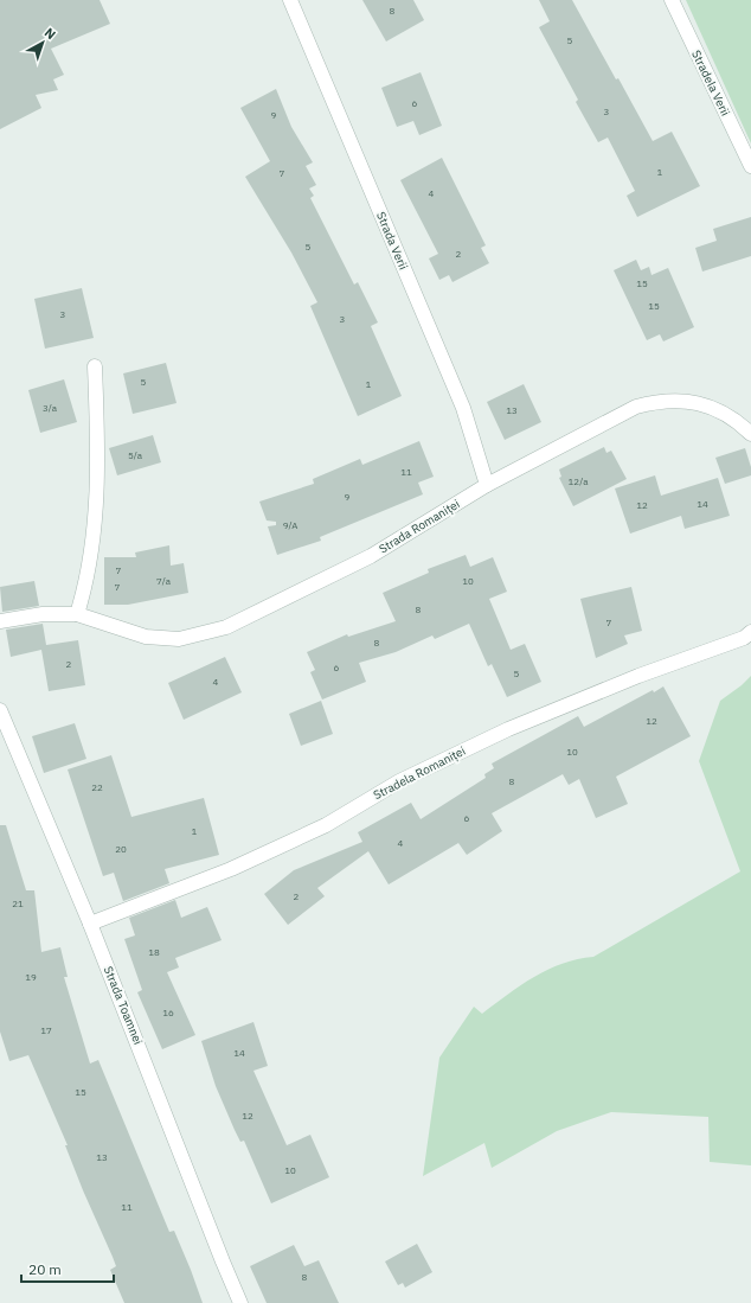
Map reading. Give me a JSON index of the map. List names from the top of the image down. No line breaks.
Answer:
{"streets":{"street":["Stradela Verii","Strada Verii","Strada Romaniței","Stradela Romaniței","Strada Toamnei"]},"crossings":[["Strada Verii","Strada Romaniței"],["Stradela Romaniței","Strada Toamnei"]],"house_numbers":["8","5","6","3","9","1","7","4","5","2","15","15","3","3","5","1","3/a","13","5/a","11","12/a","9","14","12","9/A","7","7/a","10","7","8","7","8","2","6","5","4","12","10","8","22","6","1","4","20","2","21","18","19","16","17","14","15","12","13","10","11","8"],"scale_bar":"20 m","north":"top right"}
